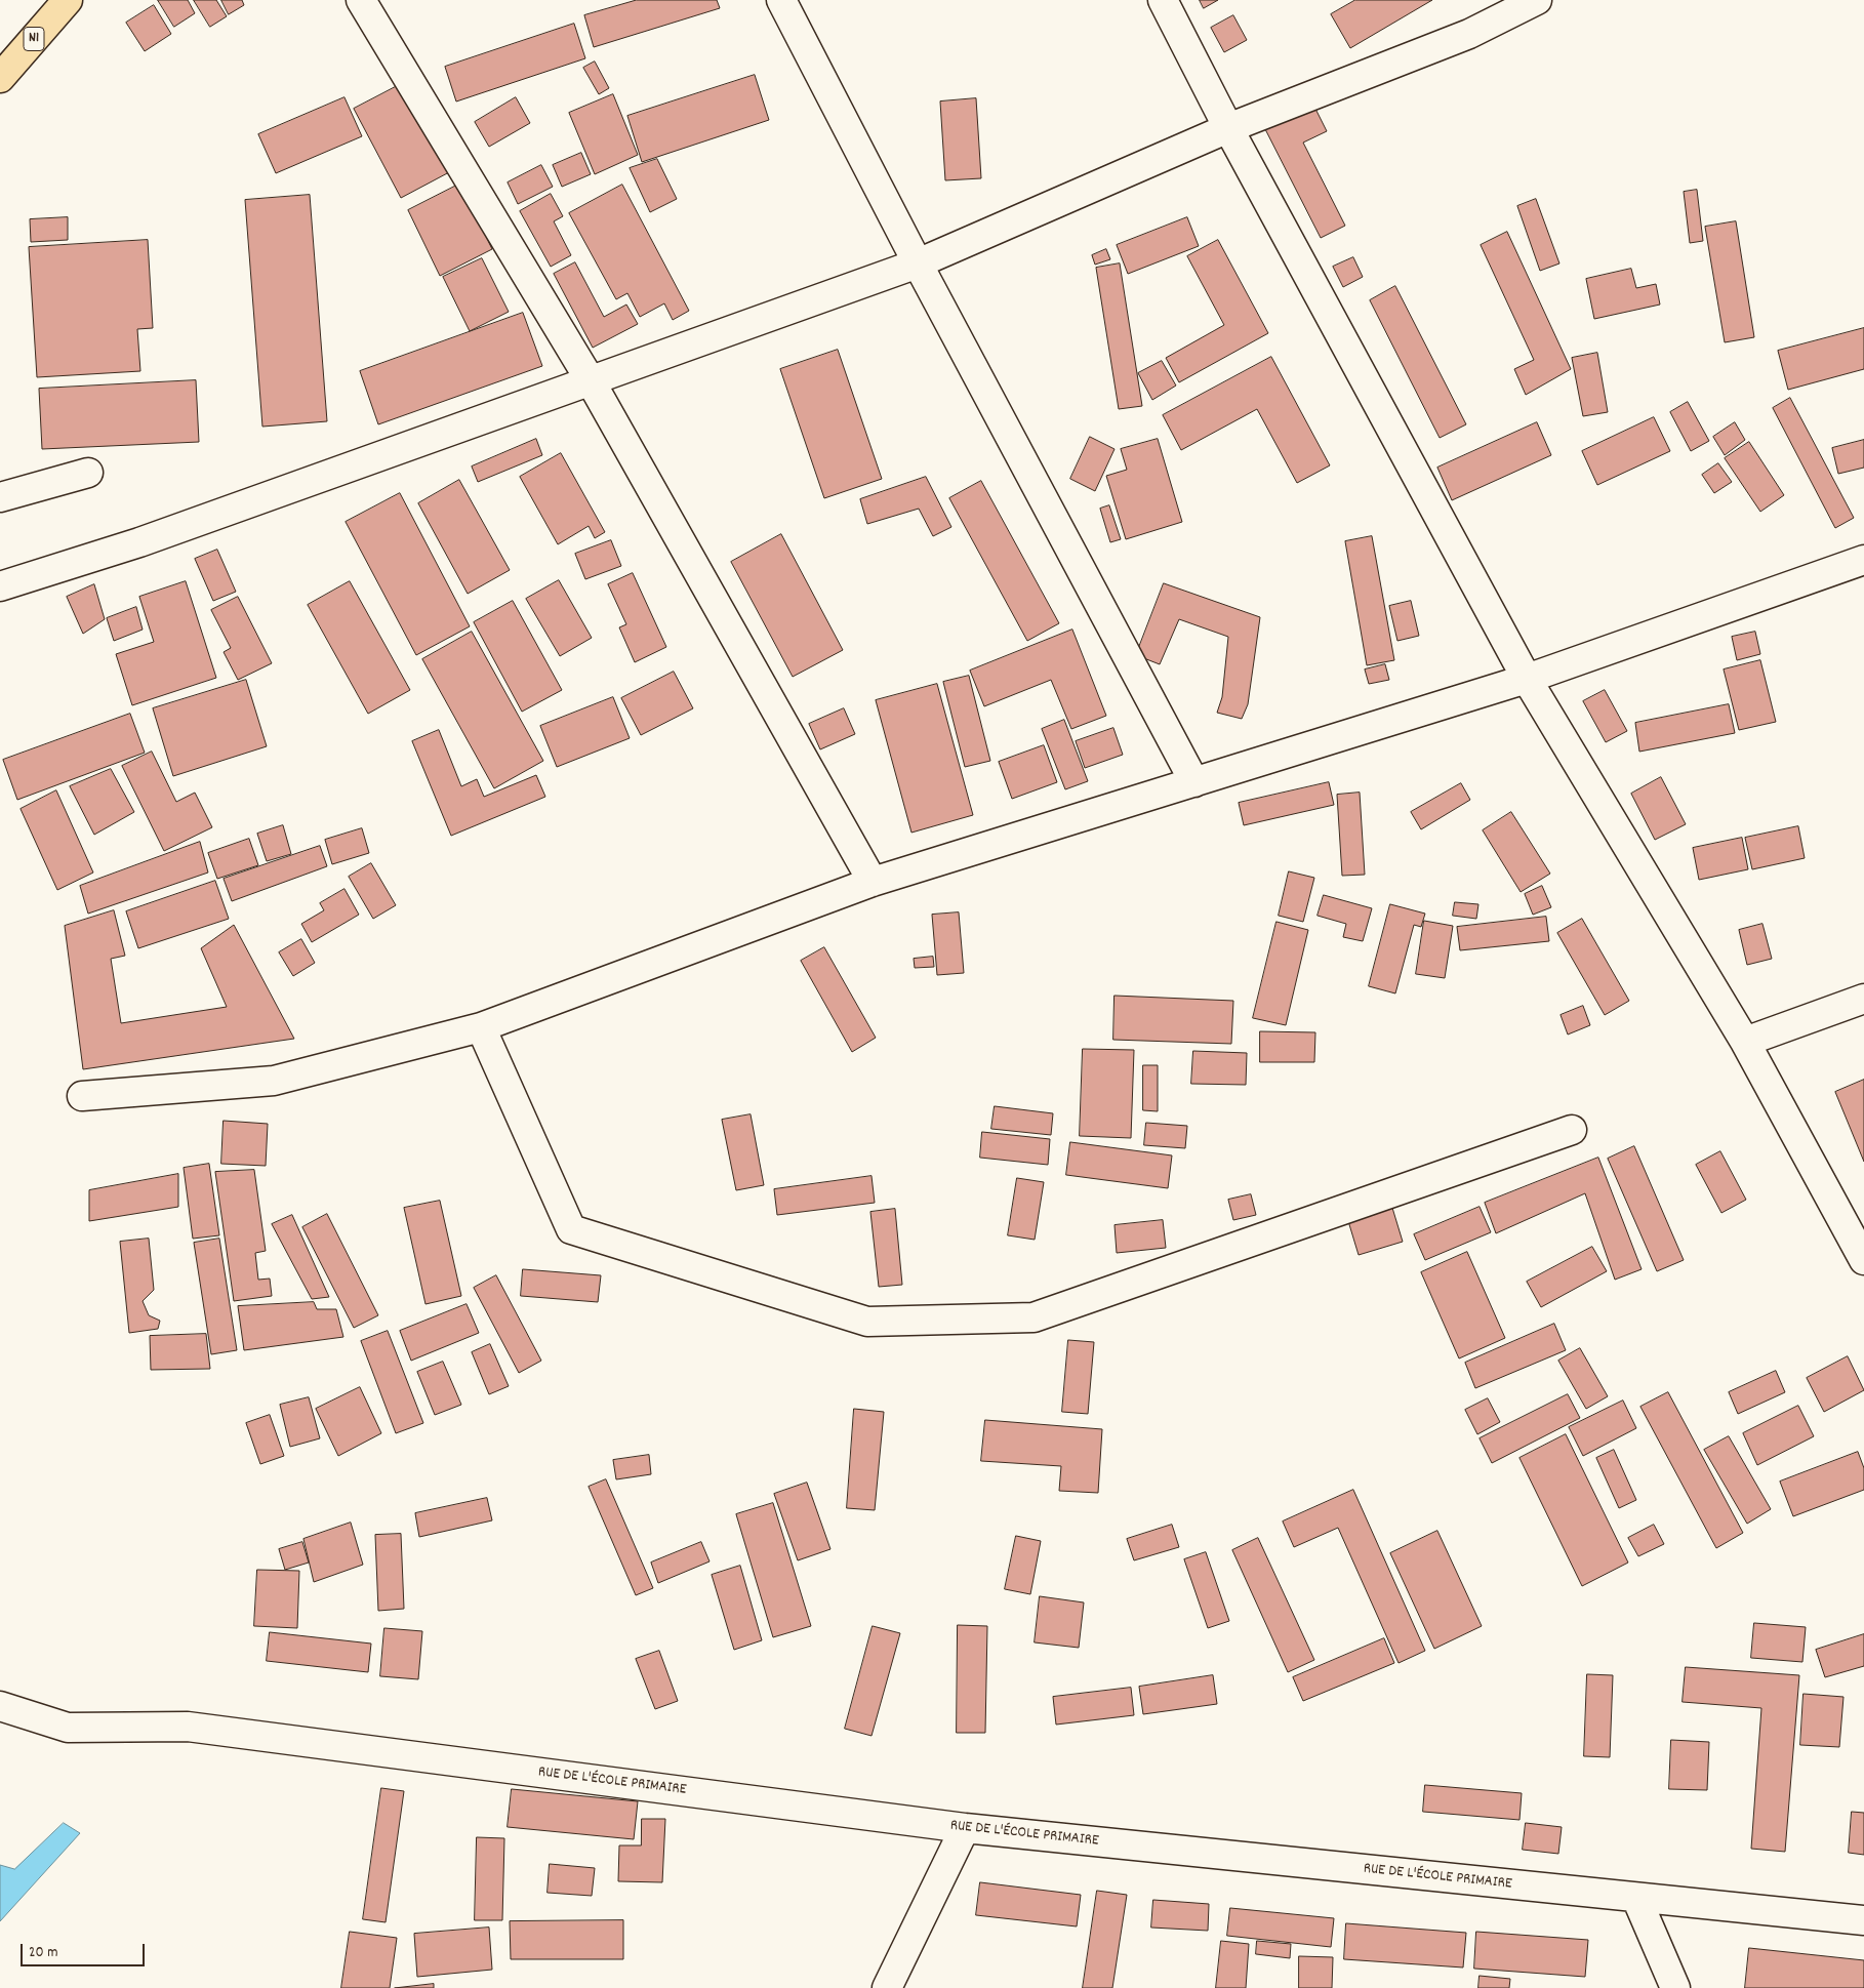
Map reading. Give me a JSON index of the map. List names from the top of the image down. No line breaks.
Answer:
{"streets":{"highway":["N1"],"street":["RUE DE L'ÉCOLE PRIMAIRE"]},"scale_bar":"20 m"}
